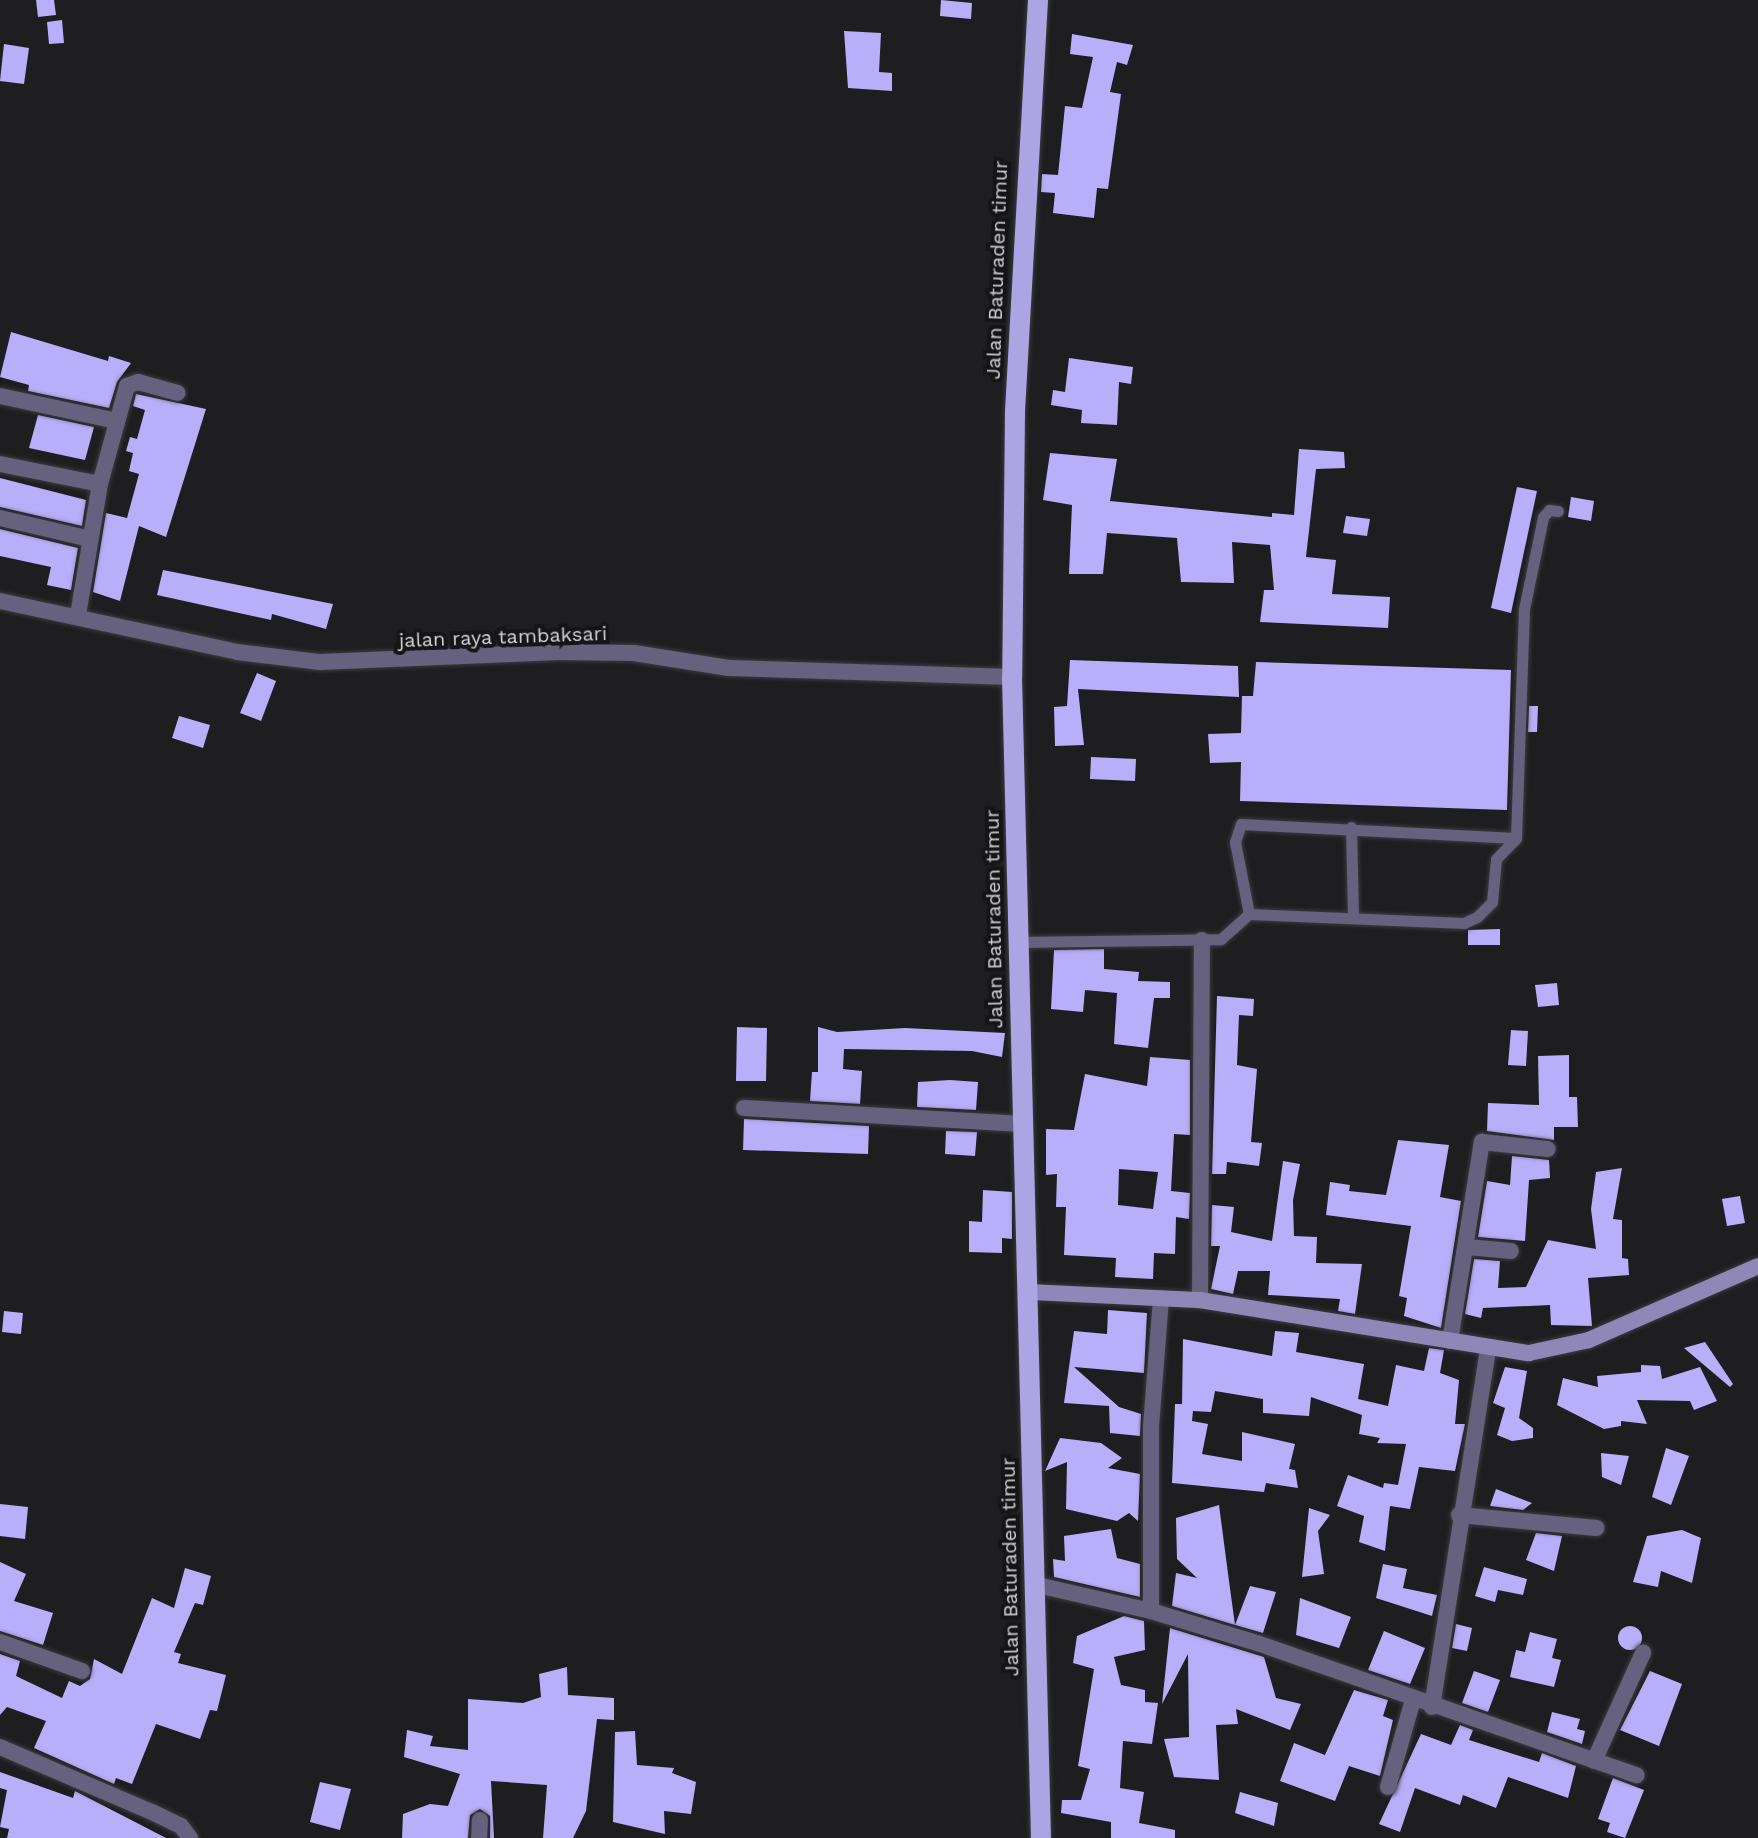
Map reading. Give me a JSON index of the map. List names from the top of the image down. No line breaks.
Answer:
{"streets":{"main road":["Jalan Baturaden timur"],"street":["jalan raya tambaksari"]},"crossings":[["Jalan Baturaden timur","jalan raya tambaksari"]]}
